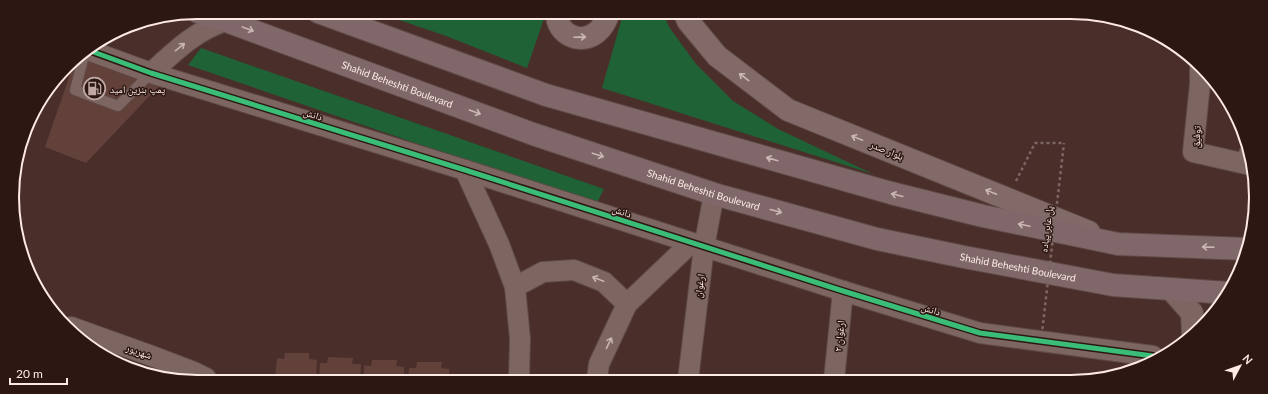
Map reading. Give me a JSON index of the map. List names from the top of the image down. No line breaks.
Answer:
{"streets":{"highway":["Shahid Beheshti Boulevard"],"main road":["بلوار صدر"],"street":["دانش","توفیق","ارغوان","ارغوان ۲","شهریور"],"path":["پل عابر پیاده"]},"crossings":[["Shahid Beheshti Boulevard","ارغوان"],["دانش","پل عابر پیاده"],["دانش","ارغوان"],["دانش","ارغوان ۲"],["بلوار صدر","پل عابر پیاده"]],"one_way":["بلوار صدر"],"places":{"fuel station":["پمپ بنزین امید"]},"scale_bar":"20 m","north":"top right"}
